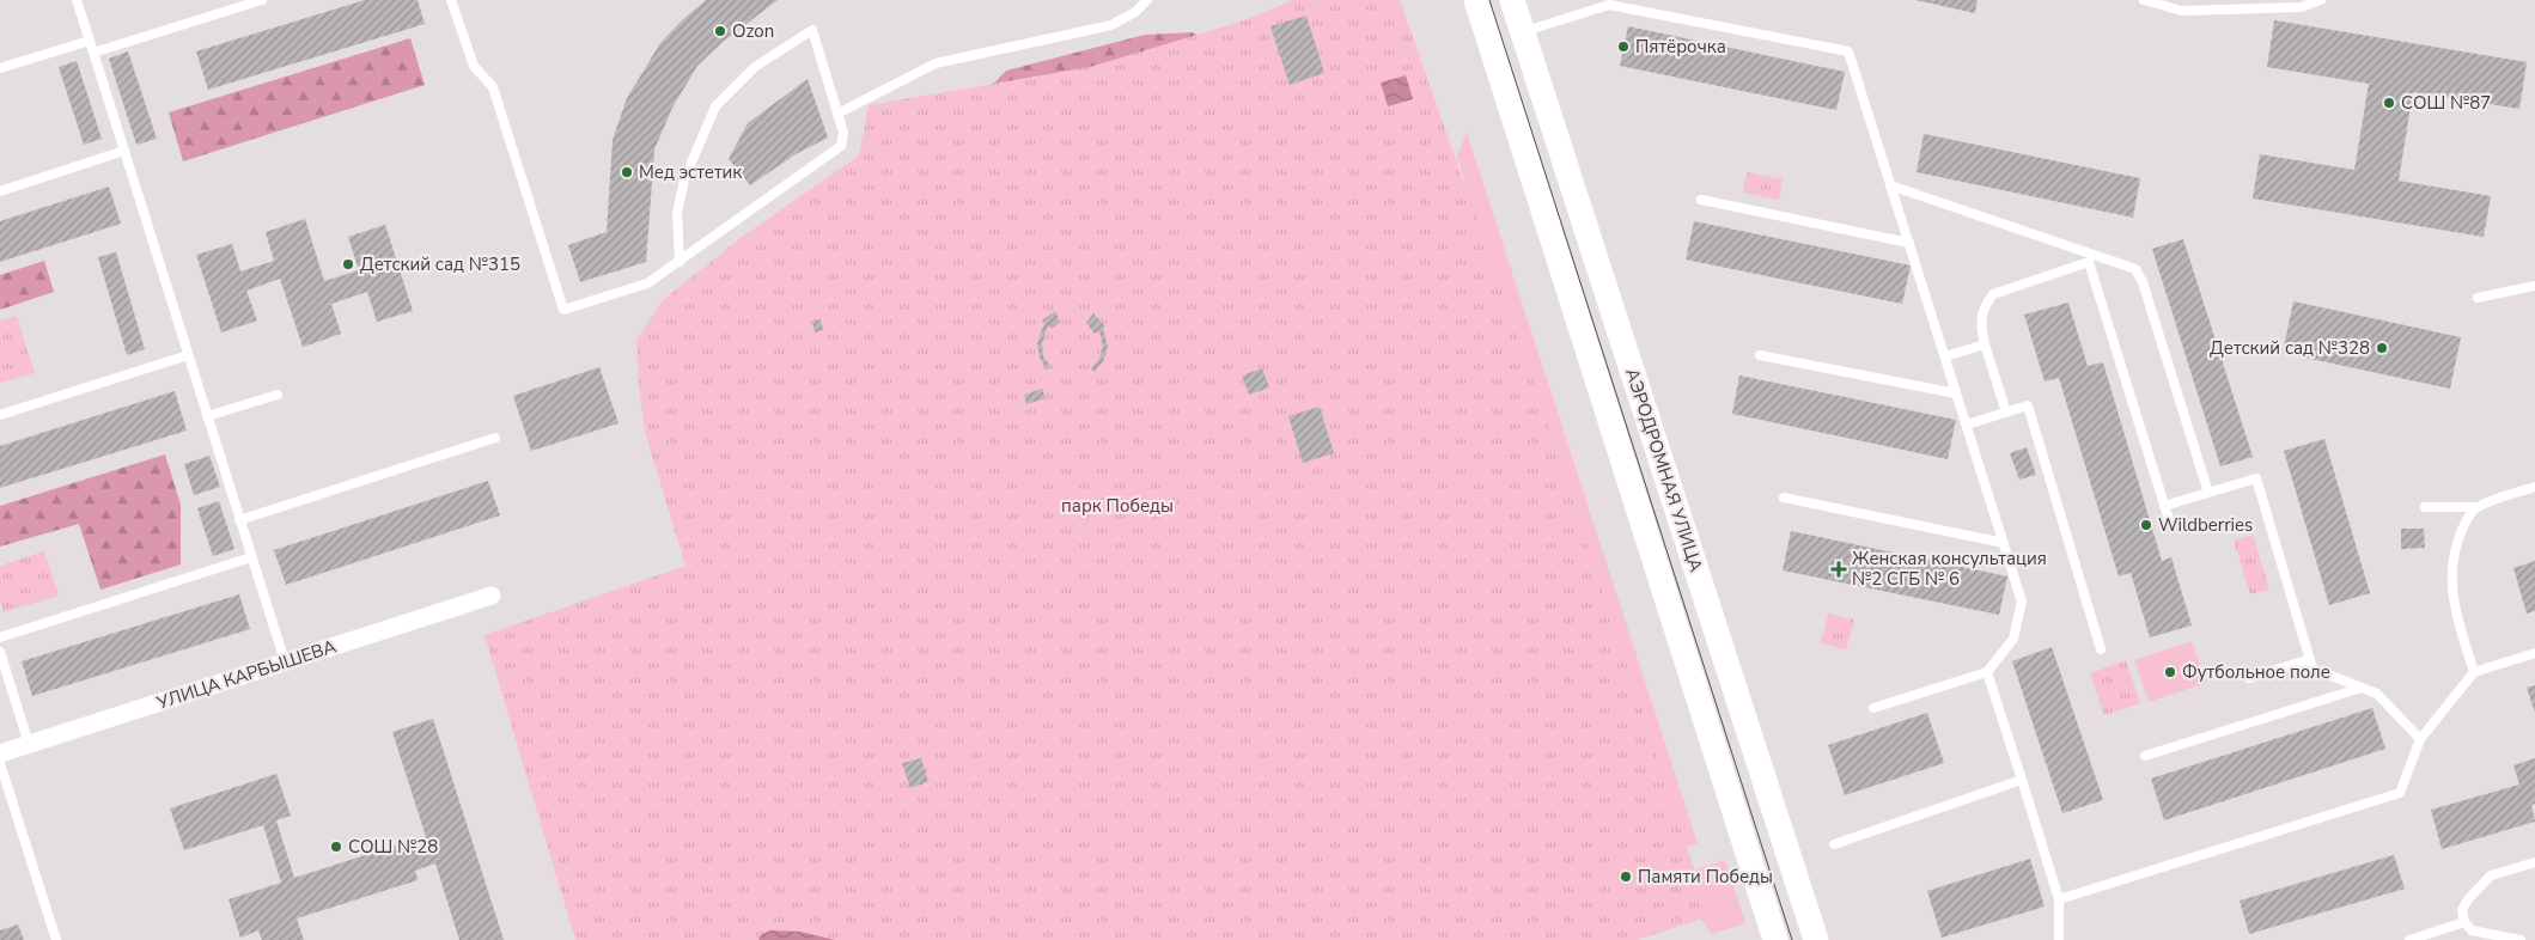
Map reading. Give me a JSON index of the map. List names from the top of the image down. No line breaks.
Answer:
{"streets":{"main road":["АЭРОДРОМНАЯ УЛИЦА"],"street":["УЛИЦА КАРБЫШЕВА"]},"parks":["парк Победы"],"places":{"other":["Ozon","Пятёрочка","СОШ №87","Мед эстетик","Детский сад №315","Детский сад №328","Wildberries","Футбольное поле","СОШ №28","Памяти Победы"],"health":["Женская консультация №2 СГБ № 6"]}}
